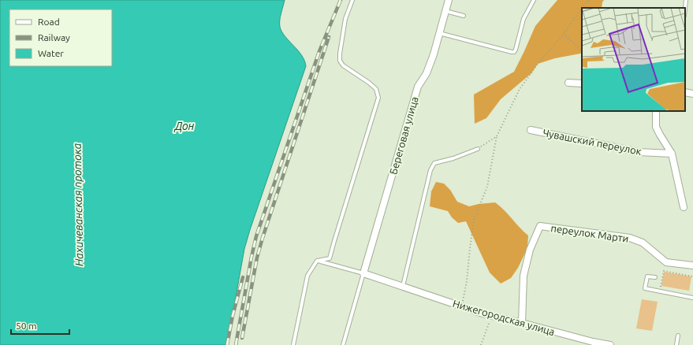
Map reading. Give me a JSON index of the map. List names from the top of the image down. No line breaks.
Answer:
{"streets":{"street":["Береговая улица","Чувашский переулок","переулок Марти","Нижегородская улица"]},"crossings":[["Береговая улица","Нижегородская улица"],["переулок Марти","Нижегородская улица"]],"water":["Дон","Нахичеванская протока"],"legend":["Road","Railway","Water"],"scale_bar":"50 m"}
